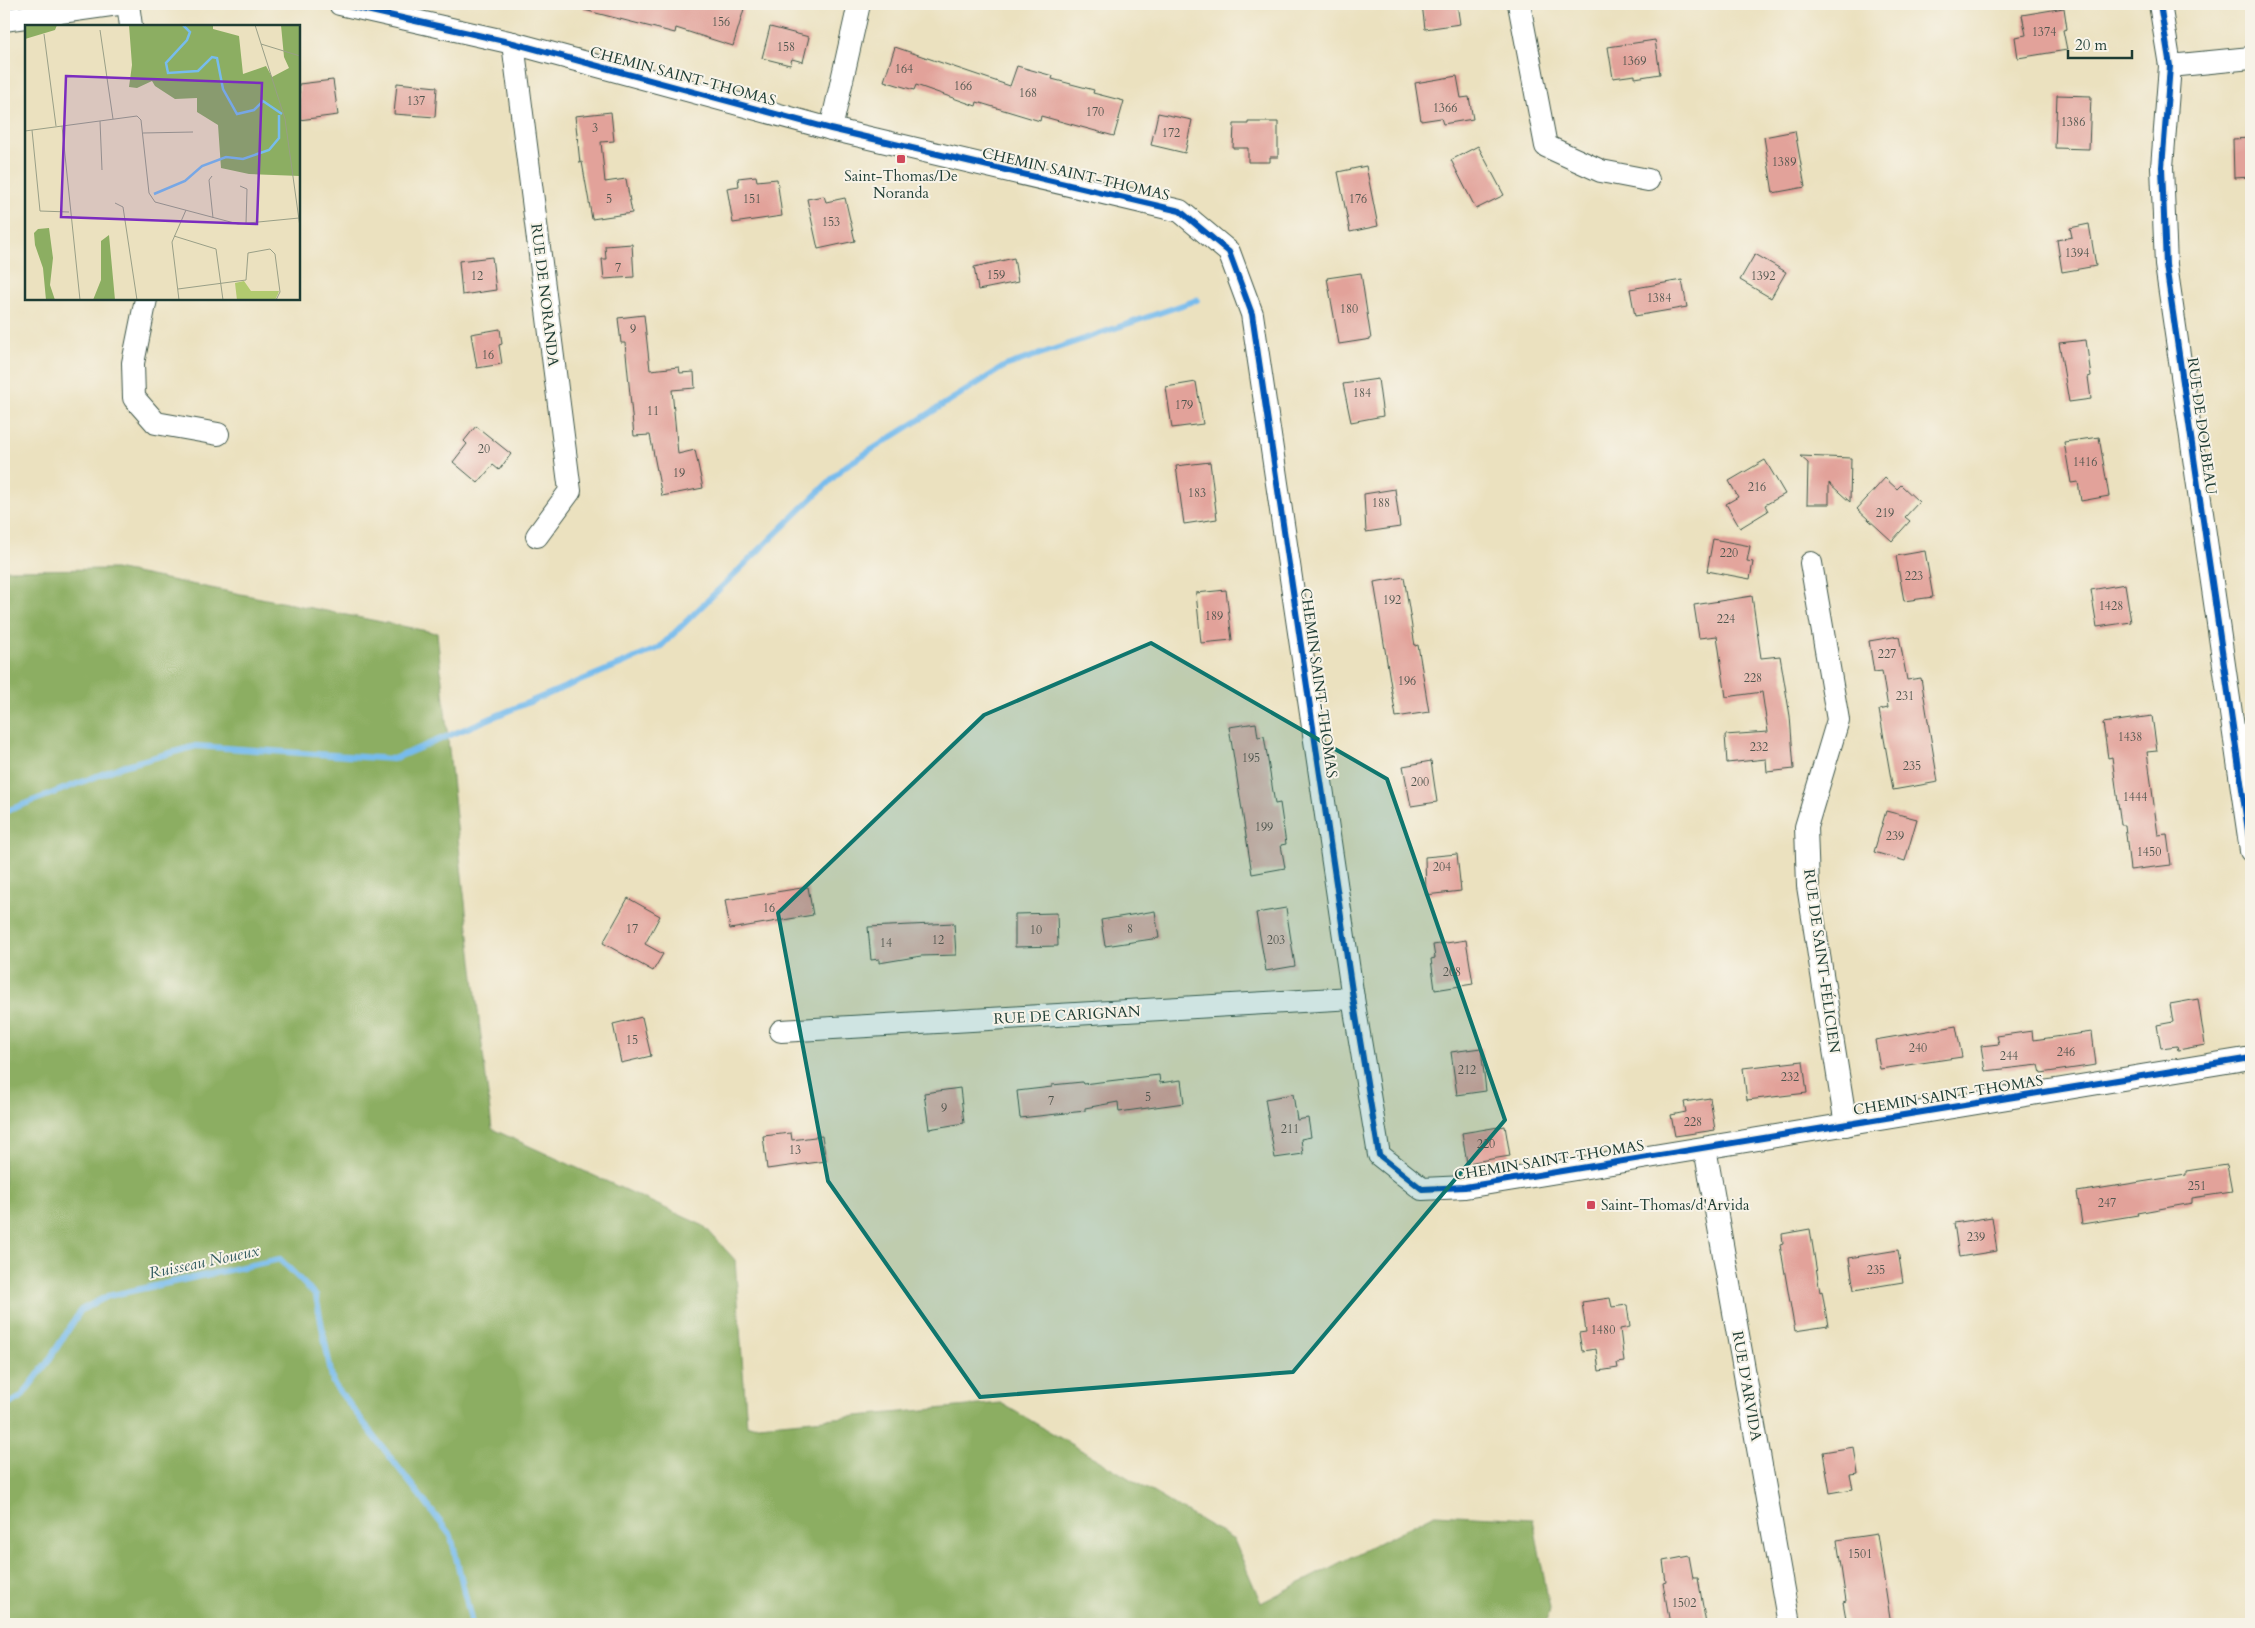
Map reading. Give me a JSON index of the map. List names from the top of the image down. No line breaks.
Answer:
{"streets":{"street":["CHEMIN SAINT-THOMAS","RUE DE NORANDA","RUE DE DOLBEAU","RUE DE SAINT-FÉLICIEN","RUE DE CARIGNAN","RUE D'ARVIDA"]},"crossings":[["CHEMIN SAINT-THOMAS","RUE DE NORANDA"],["CHEMIN SAINT-THOMAS","RUE DE SAINT-FÉLICIEN"],["CHEMIN SAINT-THOMAS","RUE DE CARIGNAN"],["CHEMIN SAINT-THOMAS","RUE D'ARVIDA"]],"water":["Ruisseau Noueux"],"places":{"transit":["Saint-Thomas/De Noranda","Saint-Thomas/d'Arvida"]},"house_numbers":["156","1374","158","1369","164","166","168","137","1366","170","1386","3","172","1389","5","151","176","153","1394","7","159","12","1392","1384","180","9","16","184","179","11","20","1416","19","216","183","188","219","220","223","192","1428","189","224","227","228","196","231","1438","232","195","235","200","1444","199","239","1450","204","16","17","8","10","12","203","14","208","15","240","246","244","212","232","5","7","9","228","211","220","13","251","247","239","235","1480","1501","1502"],"scale_bar":"20 m"}
